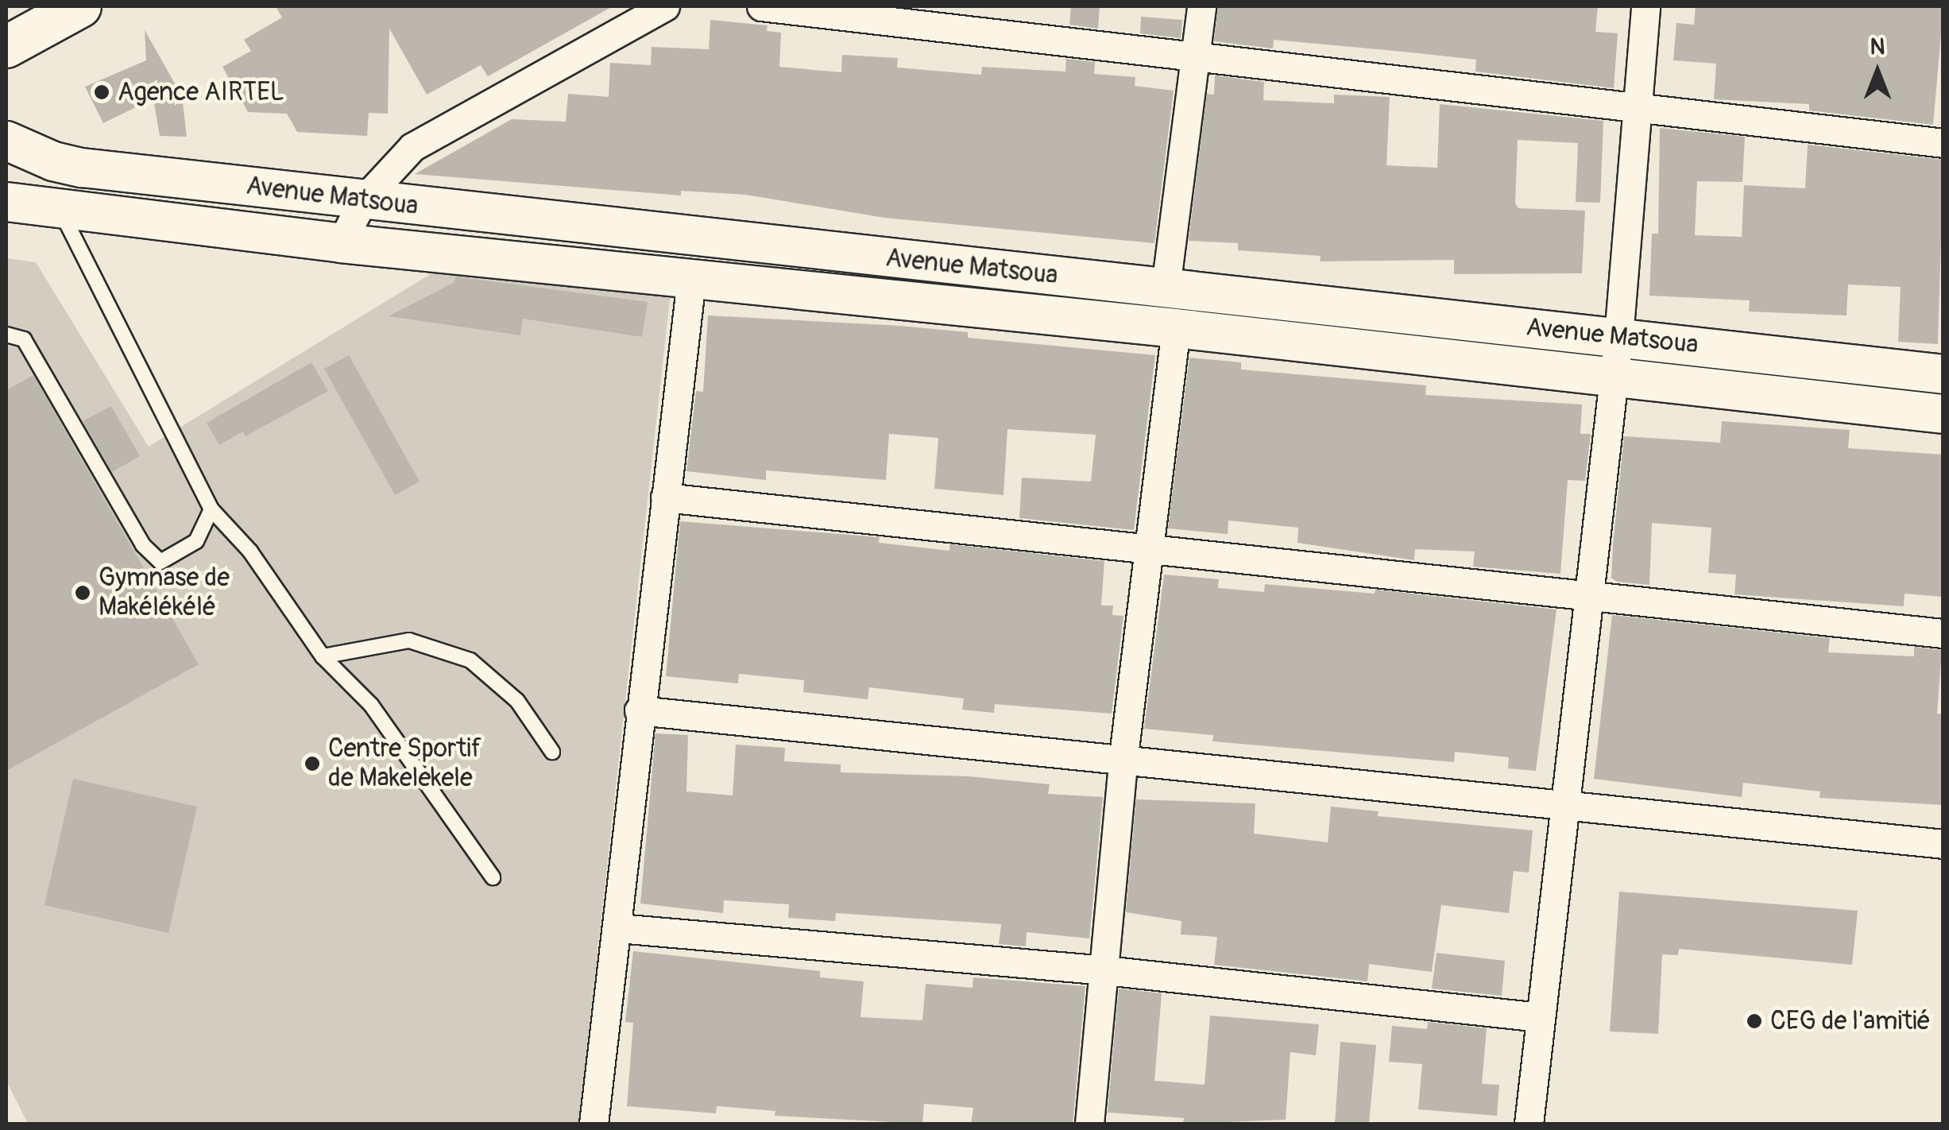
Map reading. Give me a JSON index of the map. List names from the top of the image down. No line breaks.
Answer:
{"streets":{"street":["Avenue Matsoua"]},"places":["Agence AIRTEL","Gymnase de Makélékélé","Centre Sportif de Makelekele","CEG de l'amitié"],"north":"top"}
